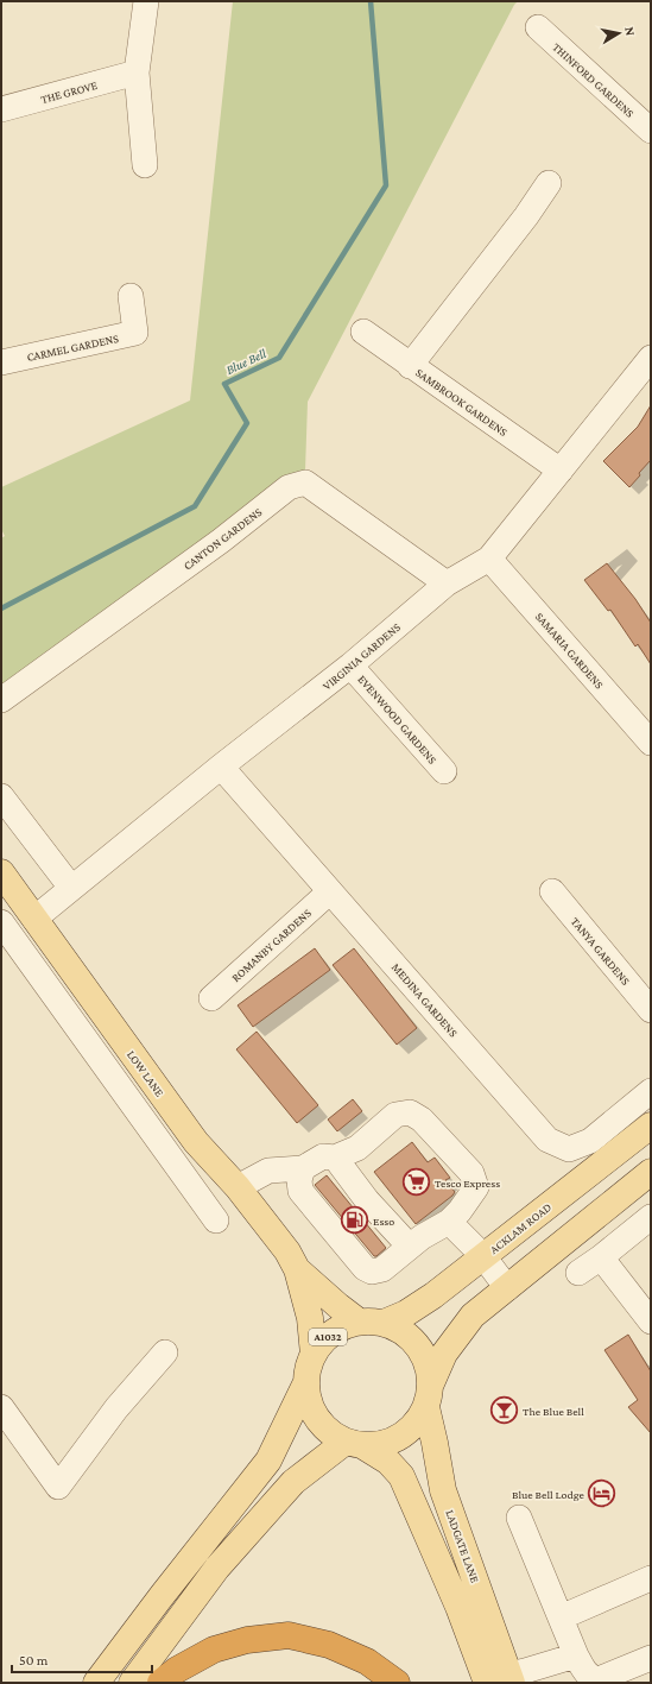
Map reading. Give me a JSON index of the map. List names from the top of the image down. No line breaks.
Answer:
{"streets":{"main road":["LOW LANE","ACKLAM ROAD","A1032","LADGATE LANE"],"street":["THINFORD GARDENS","THE GROVE","CARMEL GARDENS","SAMBROOK GARDENS","CANTON GARDENS","SAMARIA GARDENS","VIRGINIA GARDENS","EVENWOOD GARDENS","ROMANBY GARDENS","TANYA GARDENS","MEDINA GARDENS"]},"crossings":[["SAMBROOK GARDENS","VIRGINIA GARDENS"],["CANTON GARDENS","VIRGINIA GARDENS"],["SAMARIA GARDENS","VIRGINIA GARDENS"],["VIRGINIA GARDENS","EVENWOOD GARDENS"],["VIRGINIA GARDENS","MEDINA GARDENS"],["VIRGINIA GARDENS","LOW LANE"],["ROMANBY GARDENS","MEDINA GARDENS"],["LOW LANE","ACKLAM ROAD"],["LOW LANE","A1032"],["LOW LANE","LADGATE LANE"],["ACKLAM ROAD","A1032"],["ACKLAM ROAD","LADGATE LANE"],["A1032","LADGATE LANE"]],"water":["Blue Bell"],"places":{"supermarket":["Tesco Express"],"fuel station":["Esso"],"bar":["The Blue Bell"],"hotel":["Blue Bell Lodge"]},"scale_bar":"50 m","north":"right"}
